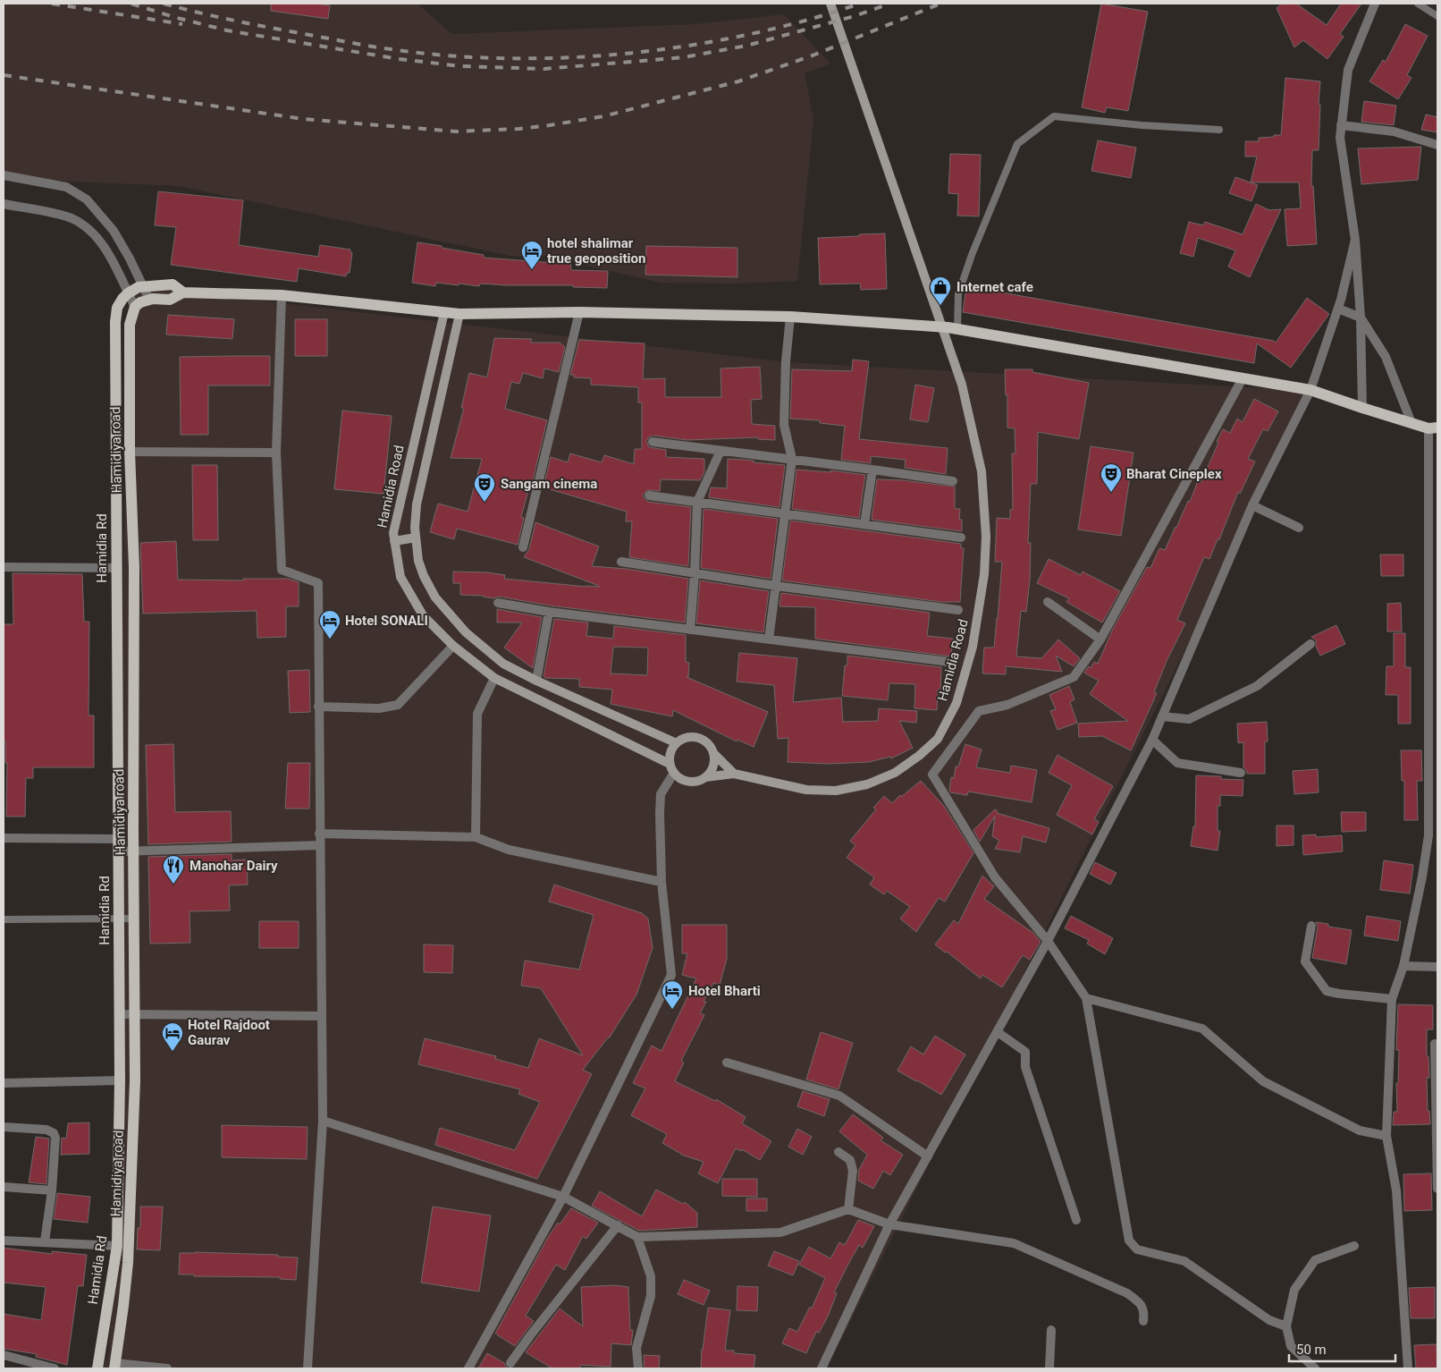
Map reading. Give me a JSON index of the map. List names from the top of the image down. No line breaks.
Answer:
{"streets":{"main road":["Hamidiya road","Hamidia Road","Hamidia Rd"]},"places":{"hotel":["hotel shalimar true geoposition","Hotel SONALI","Hotel Bharti","Hotel Rajdoot Gaurav"],"shop":["Internet cafe"],"theatre":["Bharat Cineplex","Sangam cinema"],"restaurant":["Manohar Dairy"]},"scale_bar":"50 m"}
